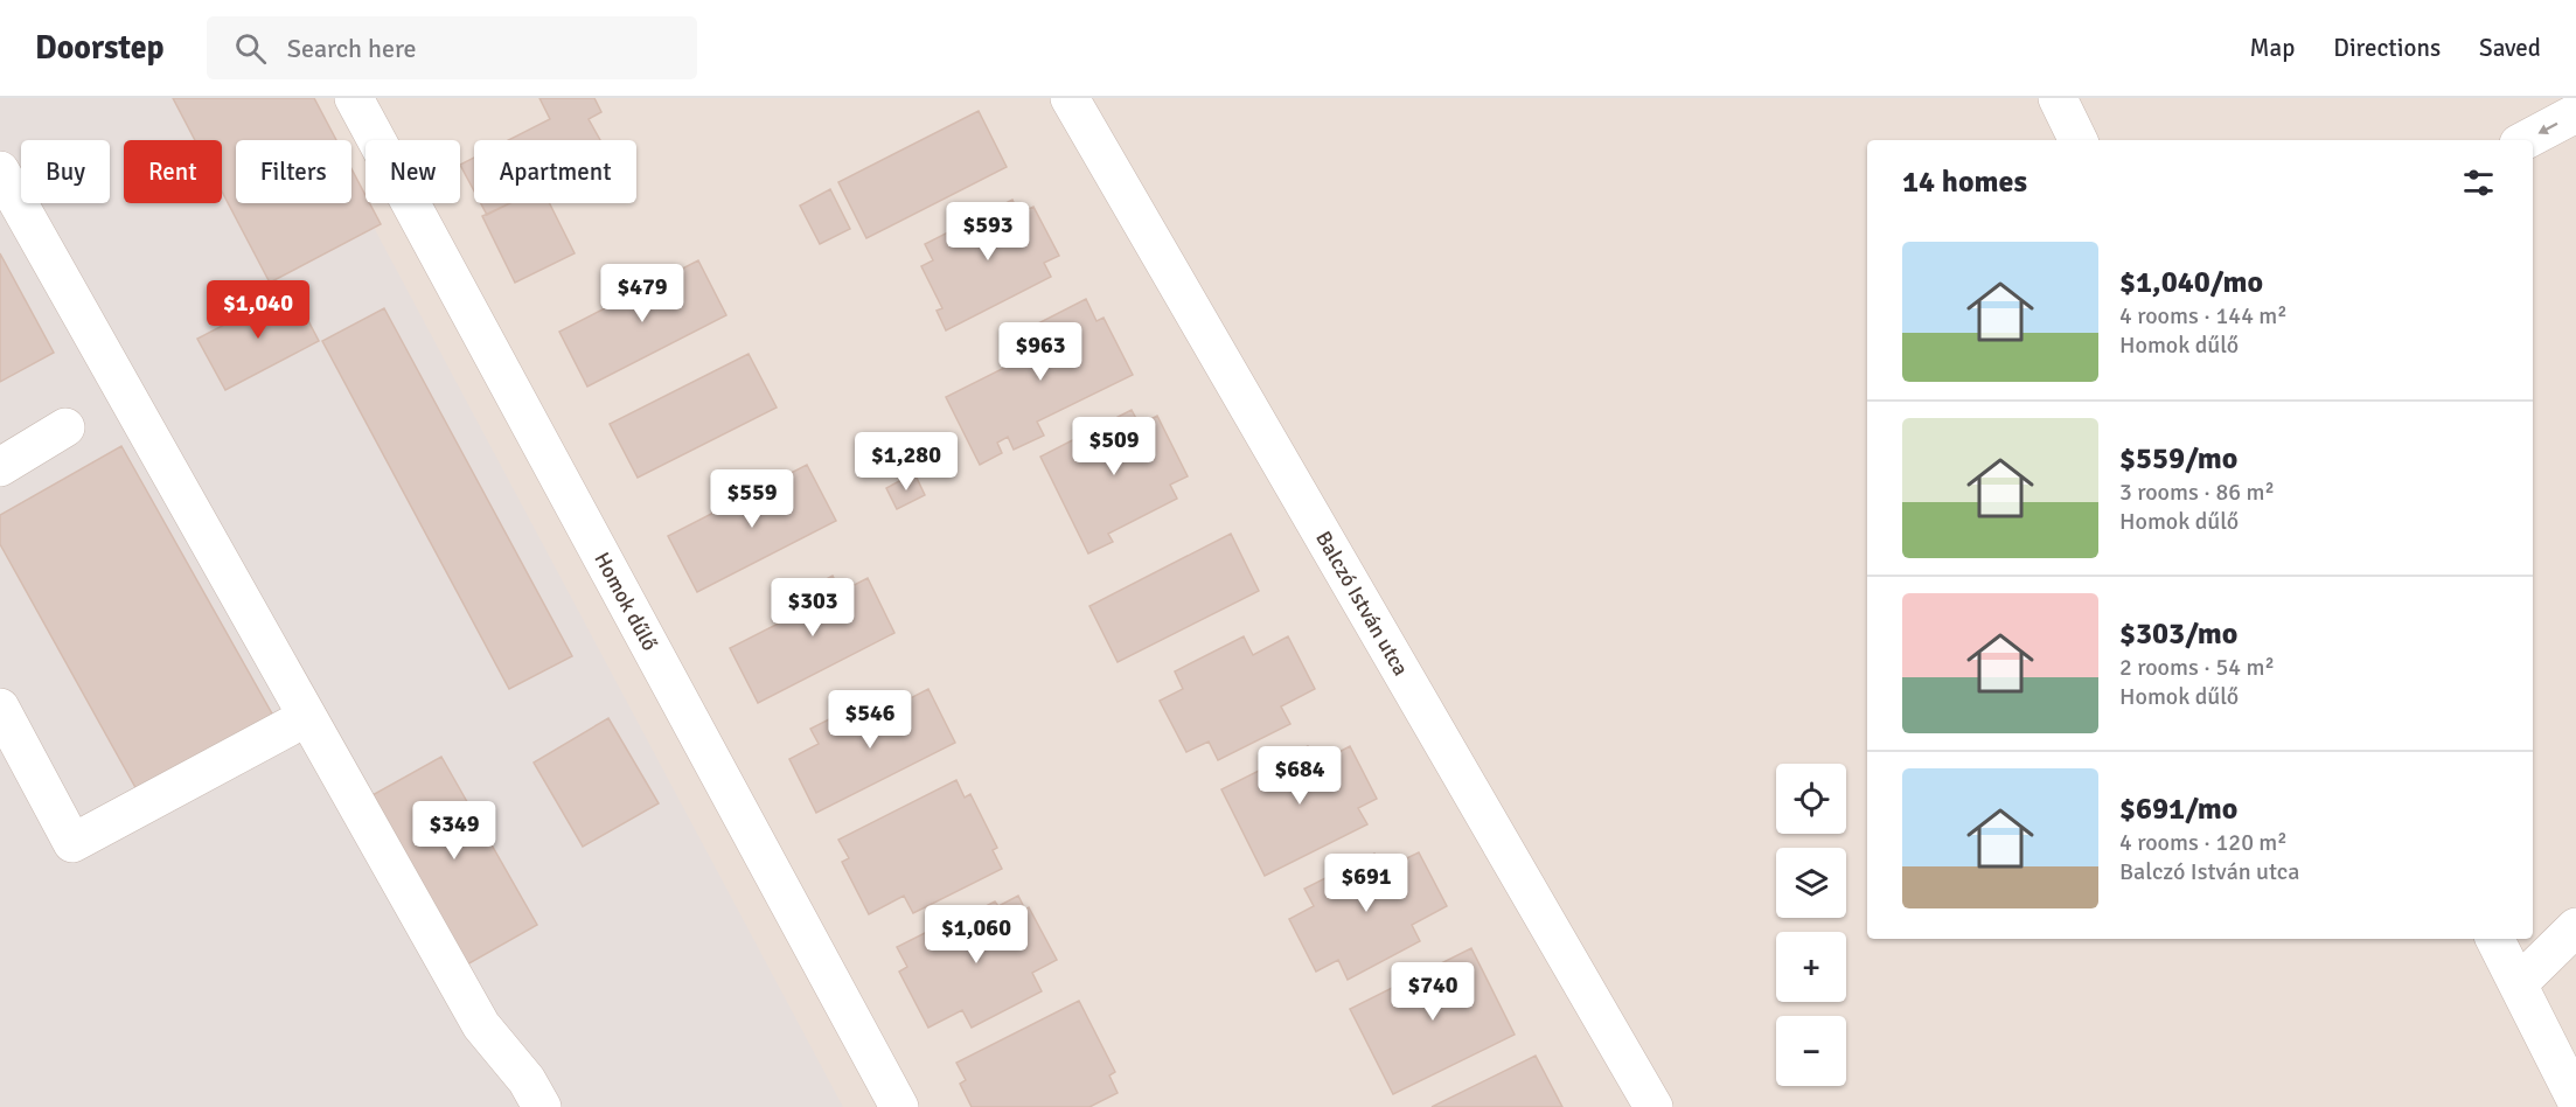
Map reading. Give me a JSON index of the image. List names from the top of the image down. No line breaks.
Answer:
{"streets":{"street":["Homok dűlő","Balczó István utca"]},"page":{"header":"Doorstep","search":"Search here","nav":["Map","Directions","Saved"],"chip":["Buy","Rent","Filters","New","Apartment"],"heading":"14 homes","price":["$593","$479","$1,040","$963","$509","$1,280","$559","$303","$546","$684","$349","$691","$1,060","$740"],"list":[{"name":"$1,040/mo","note":"4 rooms · 144 m² · Homok dűlő"},{"name":"$559/mo","note":"3 rooms · 86 m² · Homok dűlő"},{"name":"$303/mo","note":"2 rooms · 54 m² · Homok dűlő"},{"name":"$691/mo","note":"4 rooms · 120 m² · Balczó István utca"}],"map_buttons":["+","−"]}}
